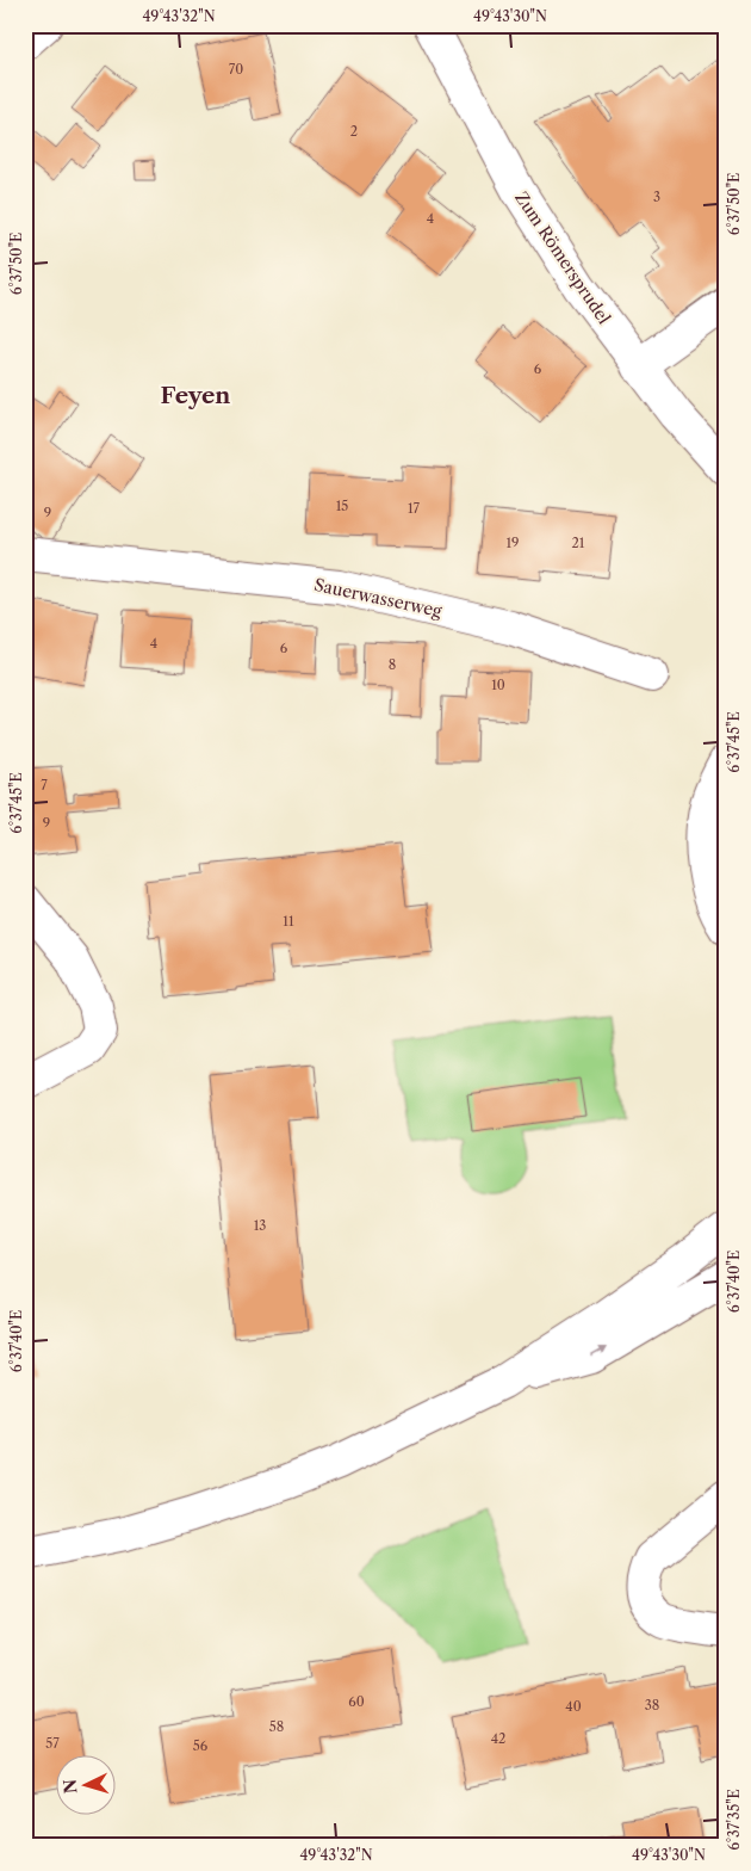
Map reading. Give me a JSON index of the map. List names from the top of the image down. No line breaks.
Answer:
{"streets":{"street":["Zum Römersprudel","Sauerwasserweg"]},"districts":["Feyen"],"house_numbers":["70","2","3","4","6","15","17","9","19","21","4","6","8","10","7","9","11","13","60","38","40","58","42","57","56"],"north":"left","coordinates":["49°43'32\"N","49°43'30\"N","6°37'50\"E","6°37'45\"E","6°37'40\"E","6°37'35\"E"]}
